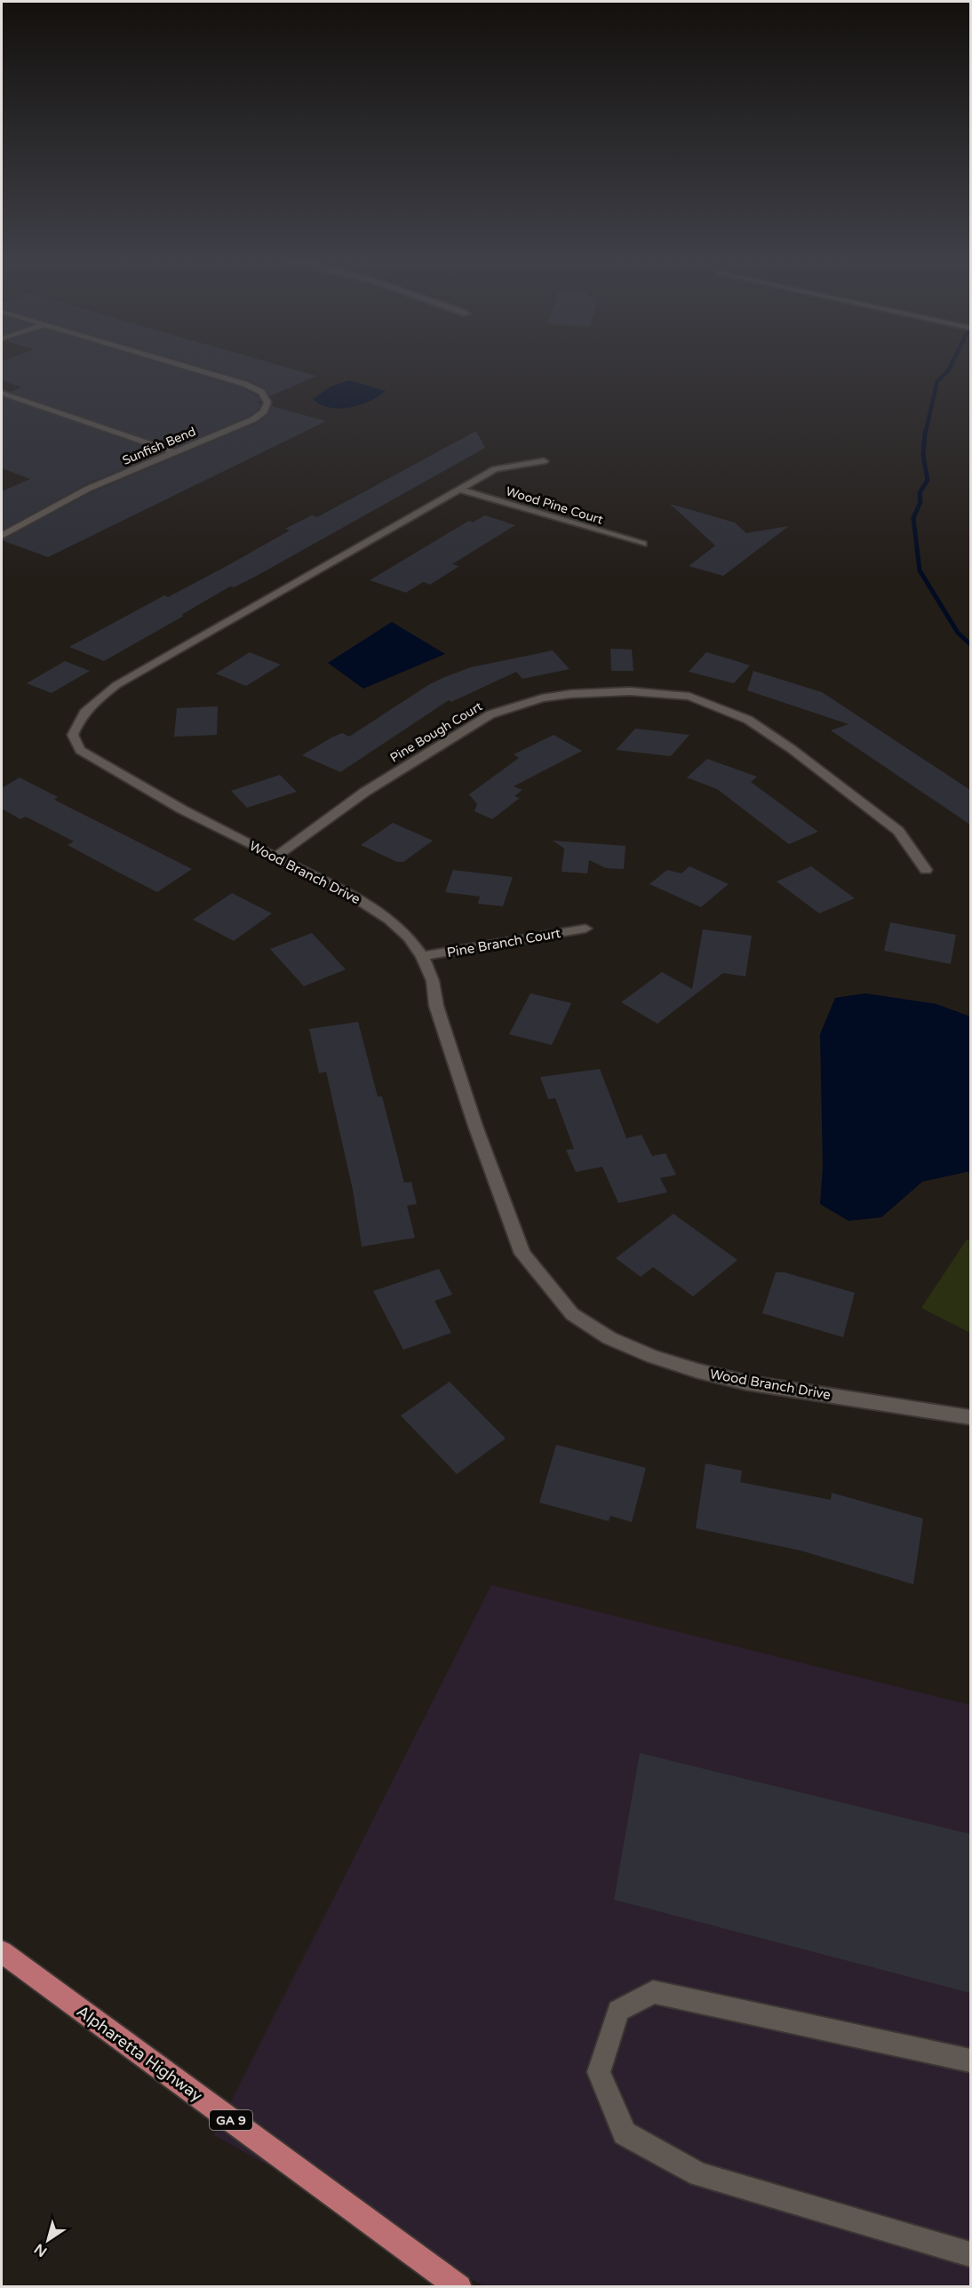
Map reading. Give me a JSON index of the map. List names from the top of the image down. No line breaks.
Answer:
{"streets":{"main road":["Alpharetta Highway","GA 9"],"street":["Sunfish Bend","Wood Pine Court","Pine Bough Court","Wood Branch Drive","Pine Branch Court"]},"crossings":[["Wood Pine Court","Wood Branch Drive"],["Pine Bough Court","Wood Branch Drive"],["Wood Branch Drive","Pine Branch Court"]],"north":"bottom left"}
